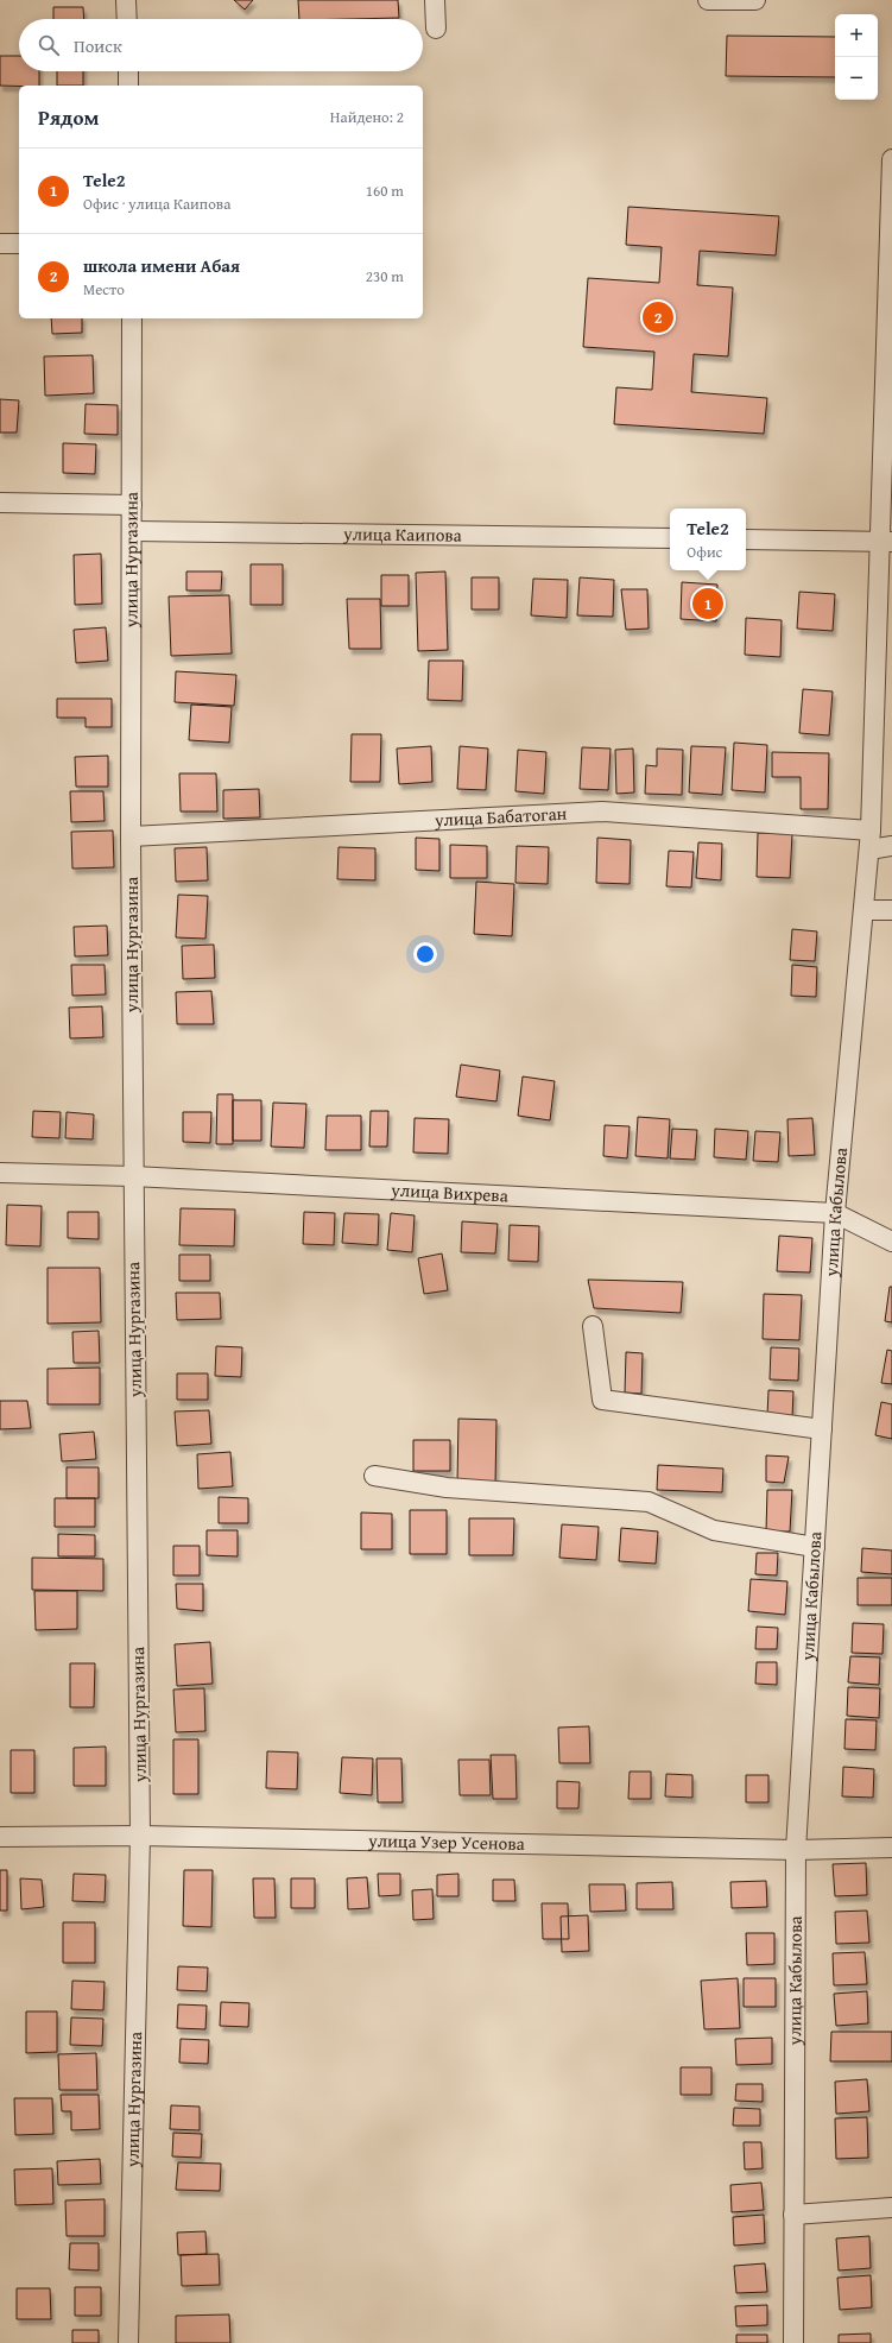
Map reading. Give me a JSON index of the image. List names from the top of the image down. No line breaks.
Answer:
{"streets":{"street":["улица Каипова","улица Нургазина","улица Бабатоган","улица Вихрева","улица Кабылова","улица Узер Усенова"]},"crossings":[["улица Каипова","улица Нургазина"],["улица Нургазина","улица Бабатоган"],["улица Нургазина","улица Вихрева"],["улица Нургазина","улица Узер Усенова"],["улица Бабатоган","улица Кабылова"],["улица Вихрева","улица Кабылова"],["улица Кабылова","улица Узер Усенова"]],"page":{"map_buttons":["+","−"],"search":"Поиск","heading":["Рядом","Найдено: 2"],"list":[{"mark":"1","name":"Tele2","note":"Офис · улица Каипова","value":"160 m"},{"mark":"2","name":"школа имени Абая","note":"Место","value":"230 m"}],"pins":["2","1"],"popup":["Tele2","Офис"]}}
